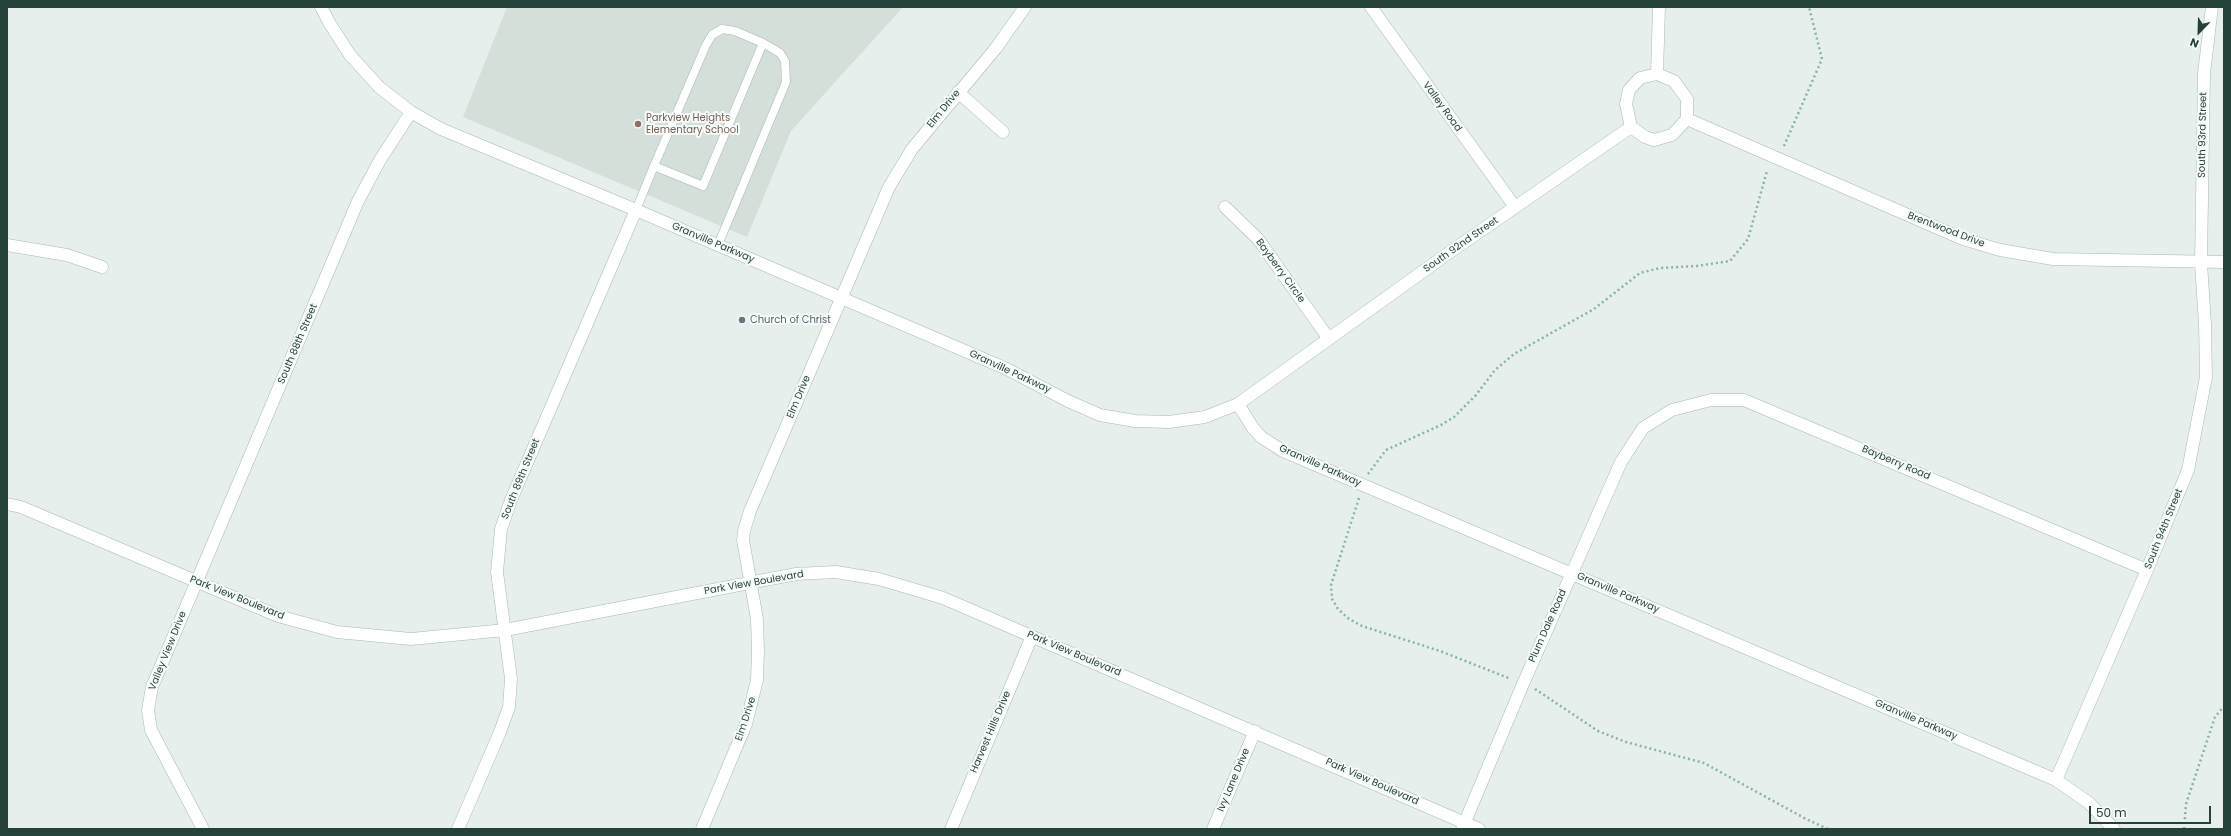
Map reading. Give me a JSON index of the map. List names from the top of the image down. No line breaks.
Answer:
{"streets":{"street":["Valley Road","Elm Drive","South 93rd Street","Brentwood Drive","Granville Parkway","South 92nd Street","Bayberry Circle","South 88th Street","Bayberry Road","South 89th Street","South 94th Street","Park View Boulevard","Plum Dale Road","Valley View Drive","Harvest Hills Drive","Ivy Lane Drive"]},"crossings":[["Valley Road","South 92nd Street"],["Elm Drive","Granville Parkway"],["Elm Drive","Park View Boulevard"],["South 93rd Street","Brentwood Drive"],["South 93rd Street","South 94th Street"],["Brentwood Drive","South 92nd Street"],["Brentwood Drive","South 94th Street"],["Granville Parkway","South 92nd Street"],["Granville Parkway","South 88th Street"],["Granville Parkway","South 89th Street"],["Granville Parkway","South 94th Street"],["Granville Parkway","Plum Dale Road"],["South 92nd Street","Bayberry Circle"],["South 88th Street","Park View Boulevard"],["South 88th Street","Valley View Drive"],["Bayberry Road","South 94th Street"],["Bayberry Road","Plum Dale Road"],["South 89th Street","Park View Boulevard"],["Park View Boulevard","Plum Dale Road"],["Park View Boulevard","Valley View Drive"],["Park View Boulevard","Harvest Hills Drive"],["Park View Boulevard","Ivy Lane Drive"]],"places":["Parkview Heights Elementary School","Church of Christ"],"scale_bar":"50 m","north":"bottom left"}
